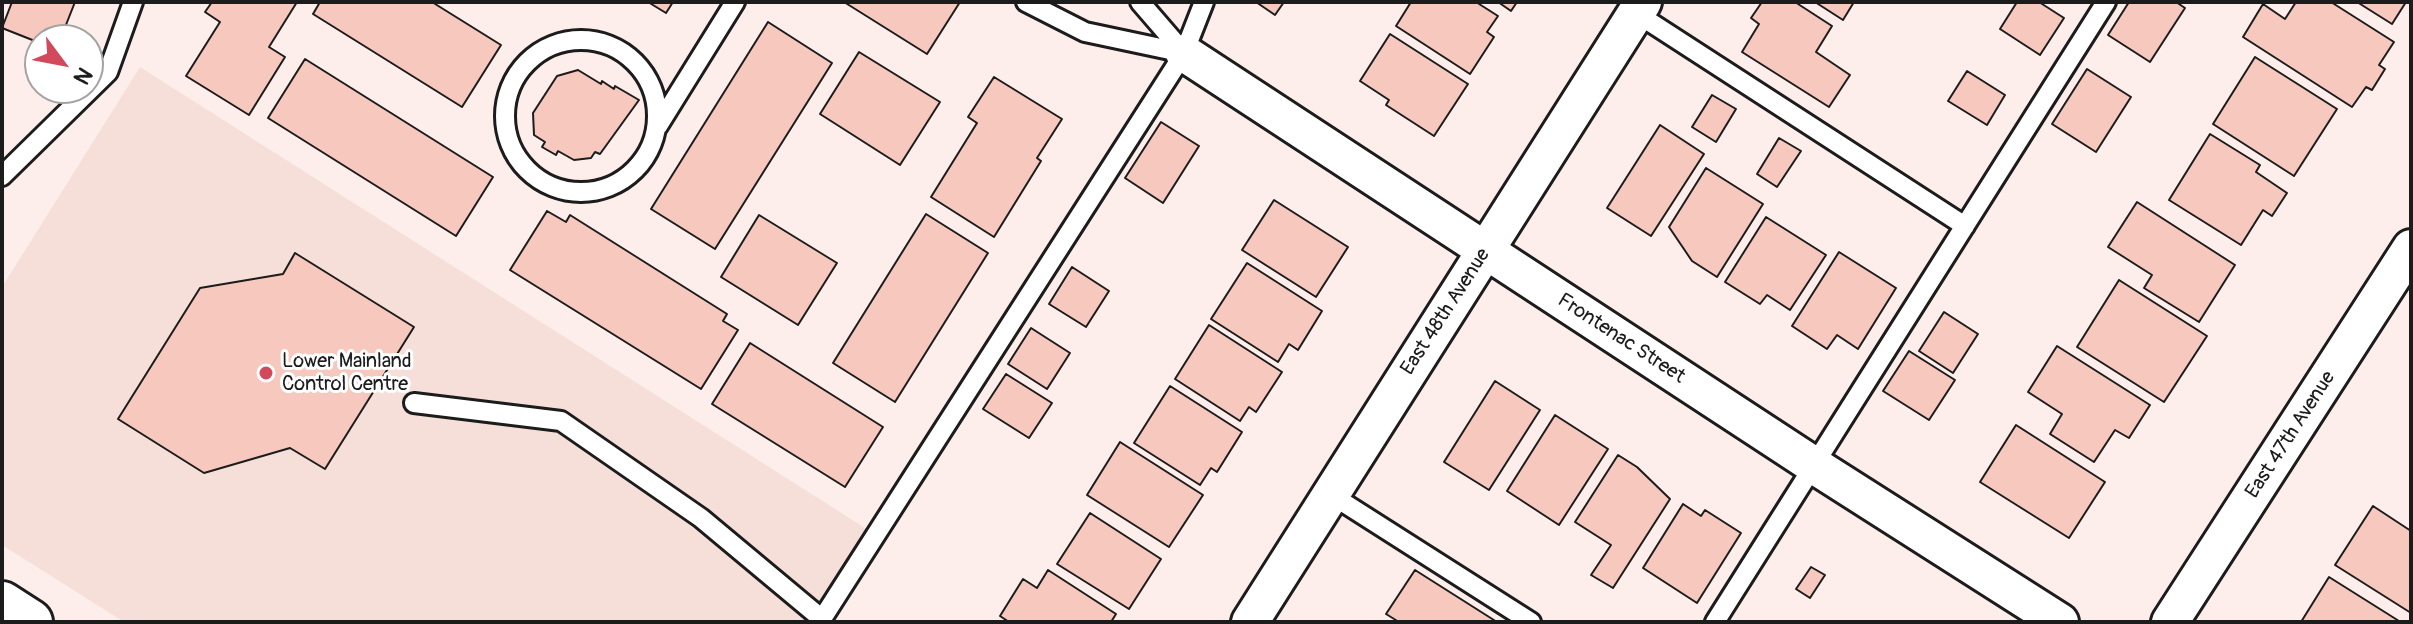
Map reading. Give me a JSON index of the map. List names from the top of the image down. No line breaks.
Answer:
{"streets":{"street":["East 48th Avenue","Frontenac Street","East 47th Avenue"]},"crossings":[["East 48th Avenue","Frontenac Street"]],"places":["Lower Mainland Control Centre"],"north":"bottom right"}
